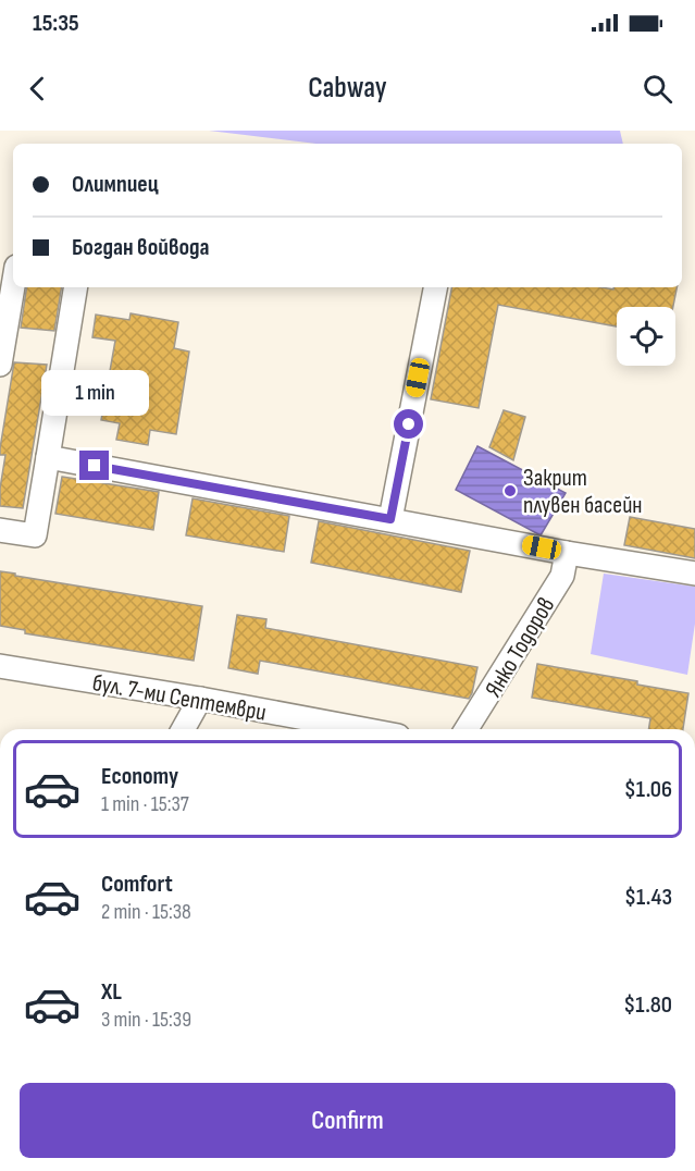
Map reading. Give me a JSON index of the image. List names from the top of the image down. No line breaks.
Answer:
{"streets":{"street":["Янко Тодоров","бул. 7-ми Септември"]},"places":["Закрит плувен басейн"],"page":{"status":"15:35","header":"Cabway","banner":["Олимпиец","Богдан войвода"],"bubble":"1 min","list":[{"name":"Economy","note":"1 min · 15:37","value":"$1.06"},{"name":"Comfort","note":"2 min · 15:38","value":"$1.43"},{"name":"XL","note":"3 min · 15:39","value":"$1.80"}],"buttons":"Confirm"}}
